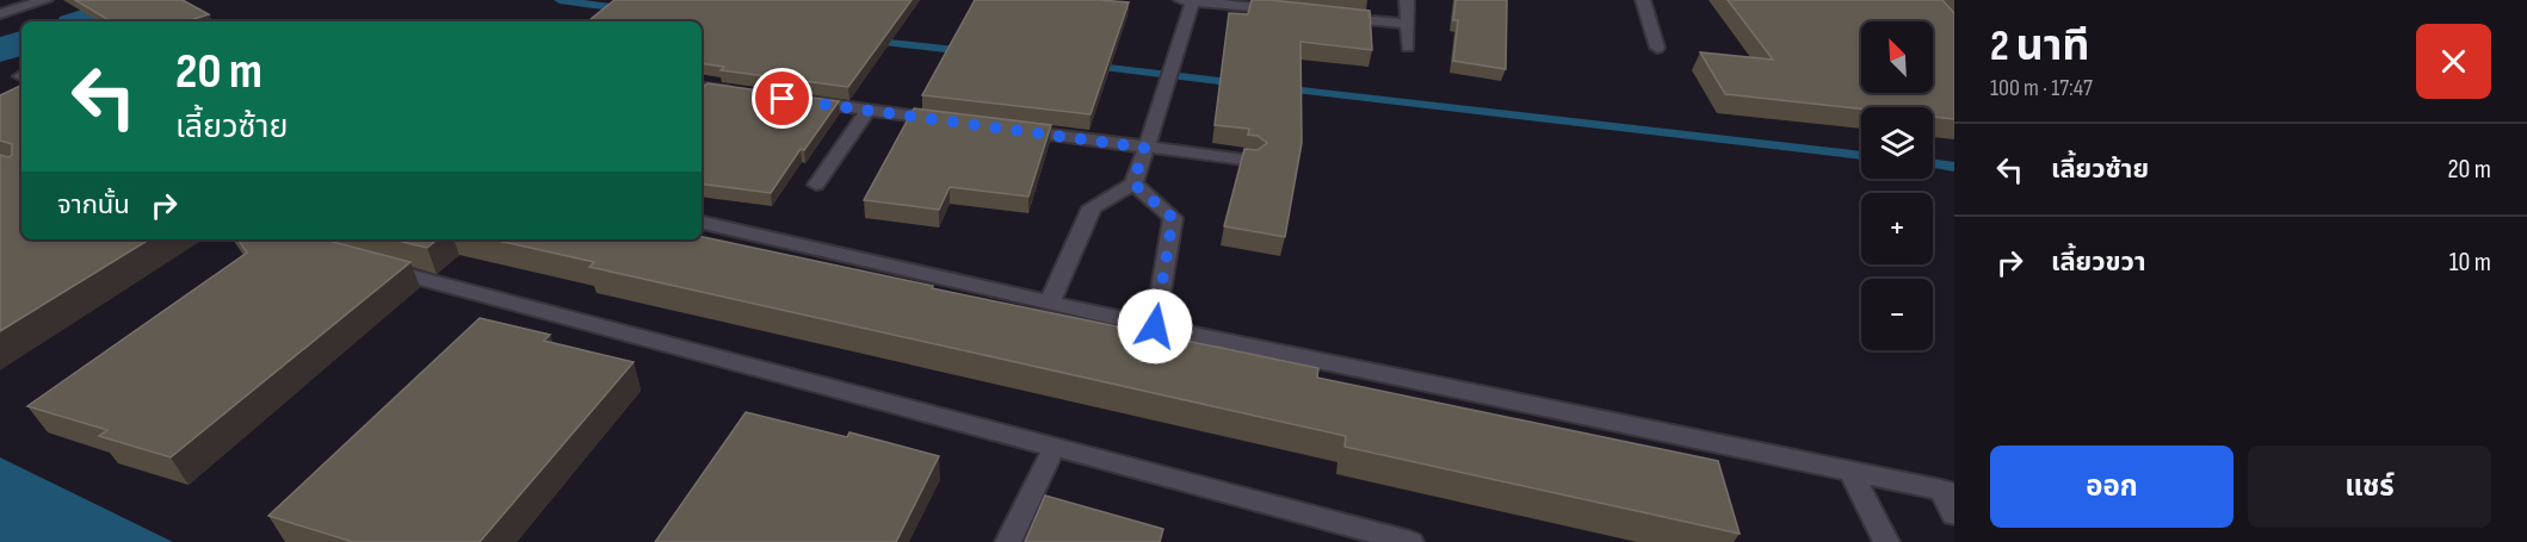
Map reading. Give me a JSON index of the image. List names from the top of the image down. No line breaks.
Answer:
{"north":"top left","page":{"heading":["2 นาที","100 m · 17:47"],"map_buttons":["+","−"],"turn":["20 m","เลี้ยวซ้าย"],"list":[{"name":"เลี้ยวซ้าย","value":"20 m"},{"name":"เลี้ยวขวา","value":"10 m"}],"then":"จากนั้น","buttons":["ออก","แชร์"]}}
